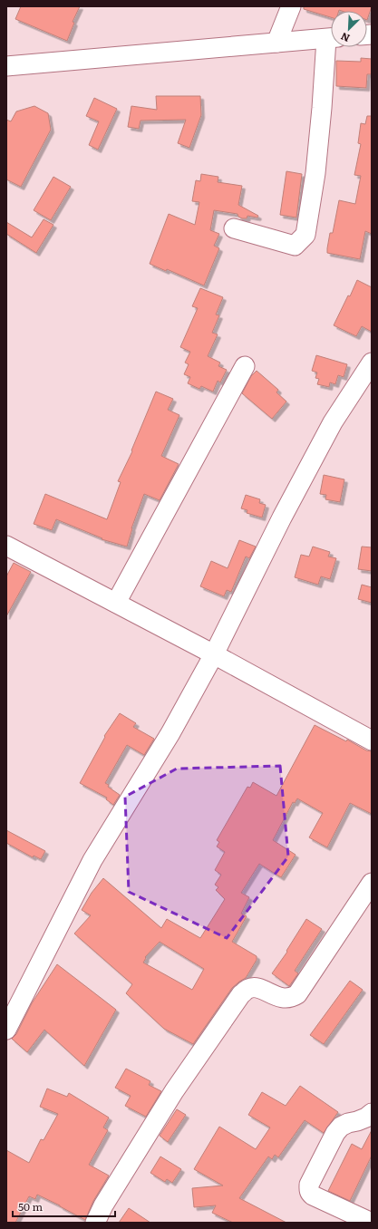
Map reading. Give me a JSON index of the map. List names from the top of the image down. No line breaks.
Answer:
{"scale_bar":"50 m","north":"bottom left"}
